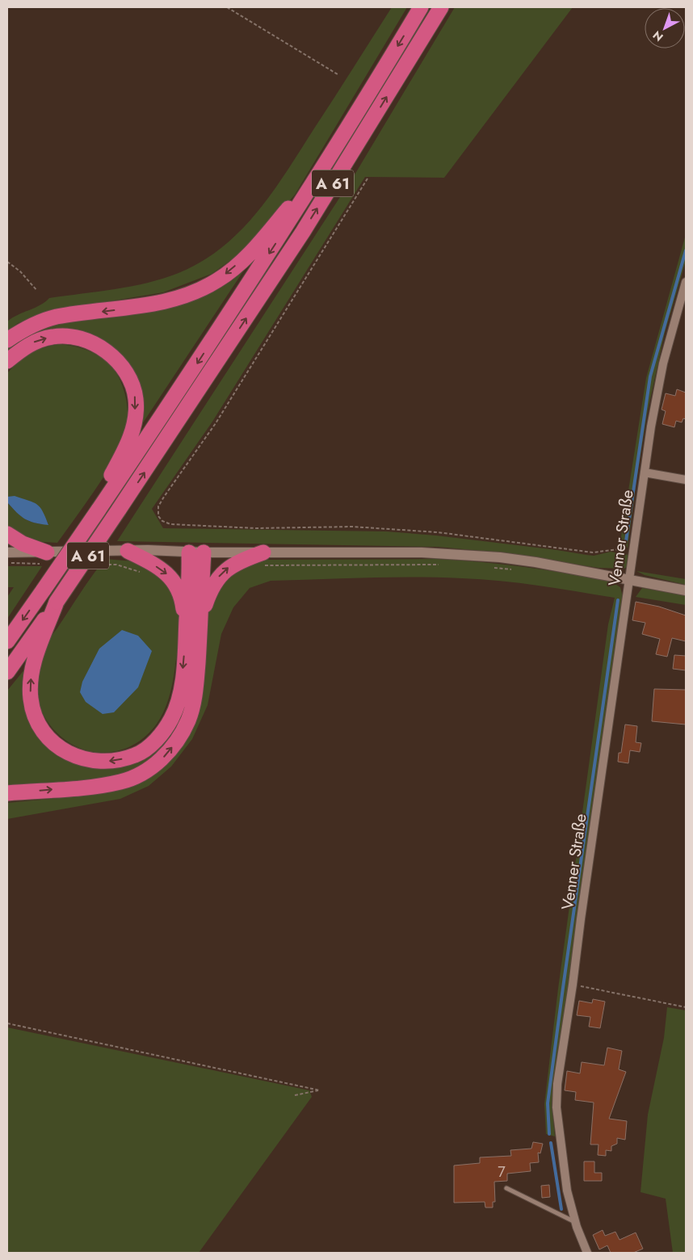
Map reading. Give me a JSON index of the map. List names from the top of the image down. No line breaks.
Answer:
{"streets":{"highway":["A 61"],"street":["Venner Straße"]},"house_numbers":["7"],"north":"bottom left"}
